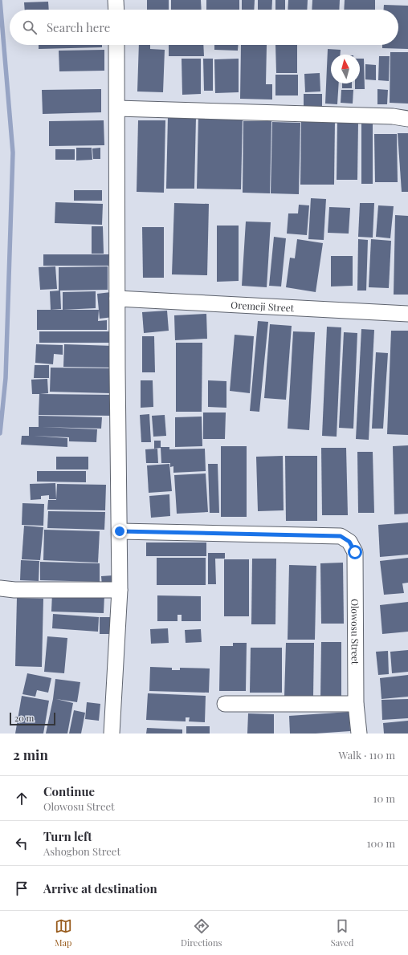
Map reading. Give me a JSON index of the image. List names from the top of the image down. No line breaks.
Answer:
{"streets":{"street":["Oremeji Street","Olowosu Street"]},"scale_bar":"20 m","north":"top","page":{"search":"Search here","scale":"20 m","heading":["2 min","Walk · 110 m"],"list":[["Continue","Olowosu Street","10 m"],["Turn left","Ashogbon Street","100 m"],"Arrive at destination"],"nav":["Map","Directions","Saved"]}}
